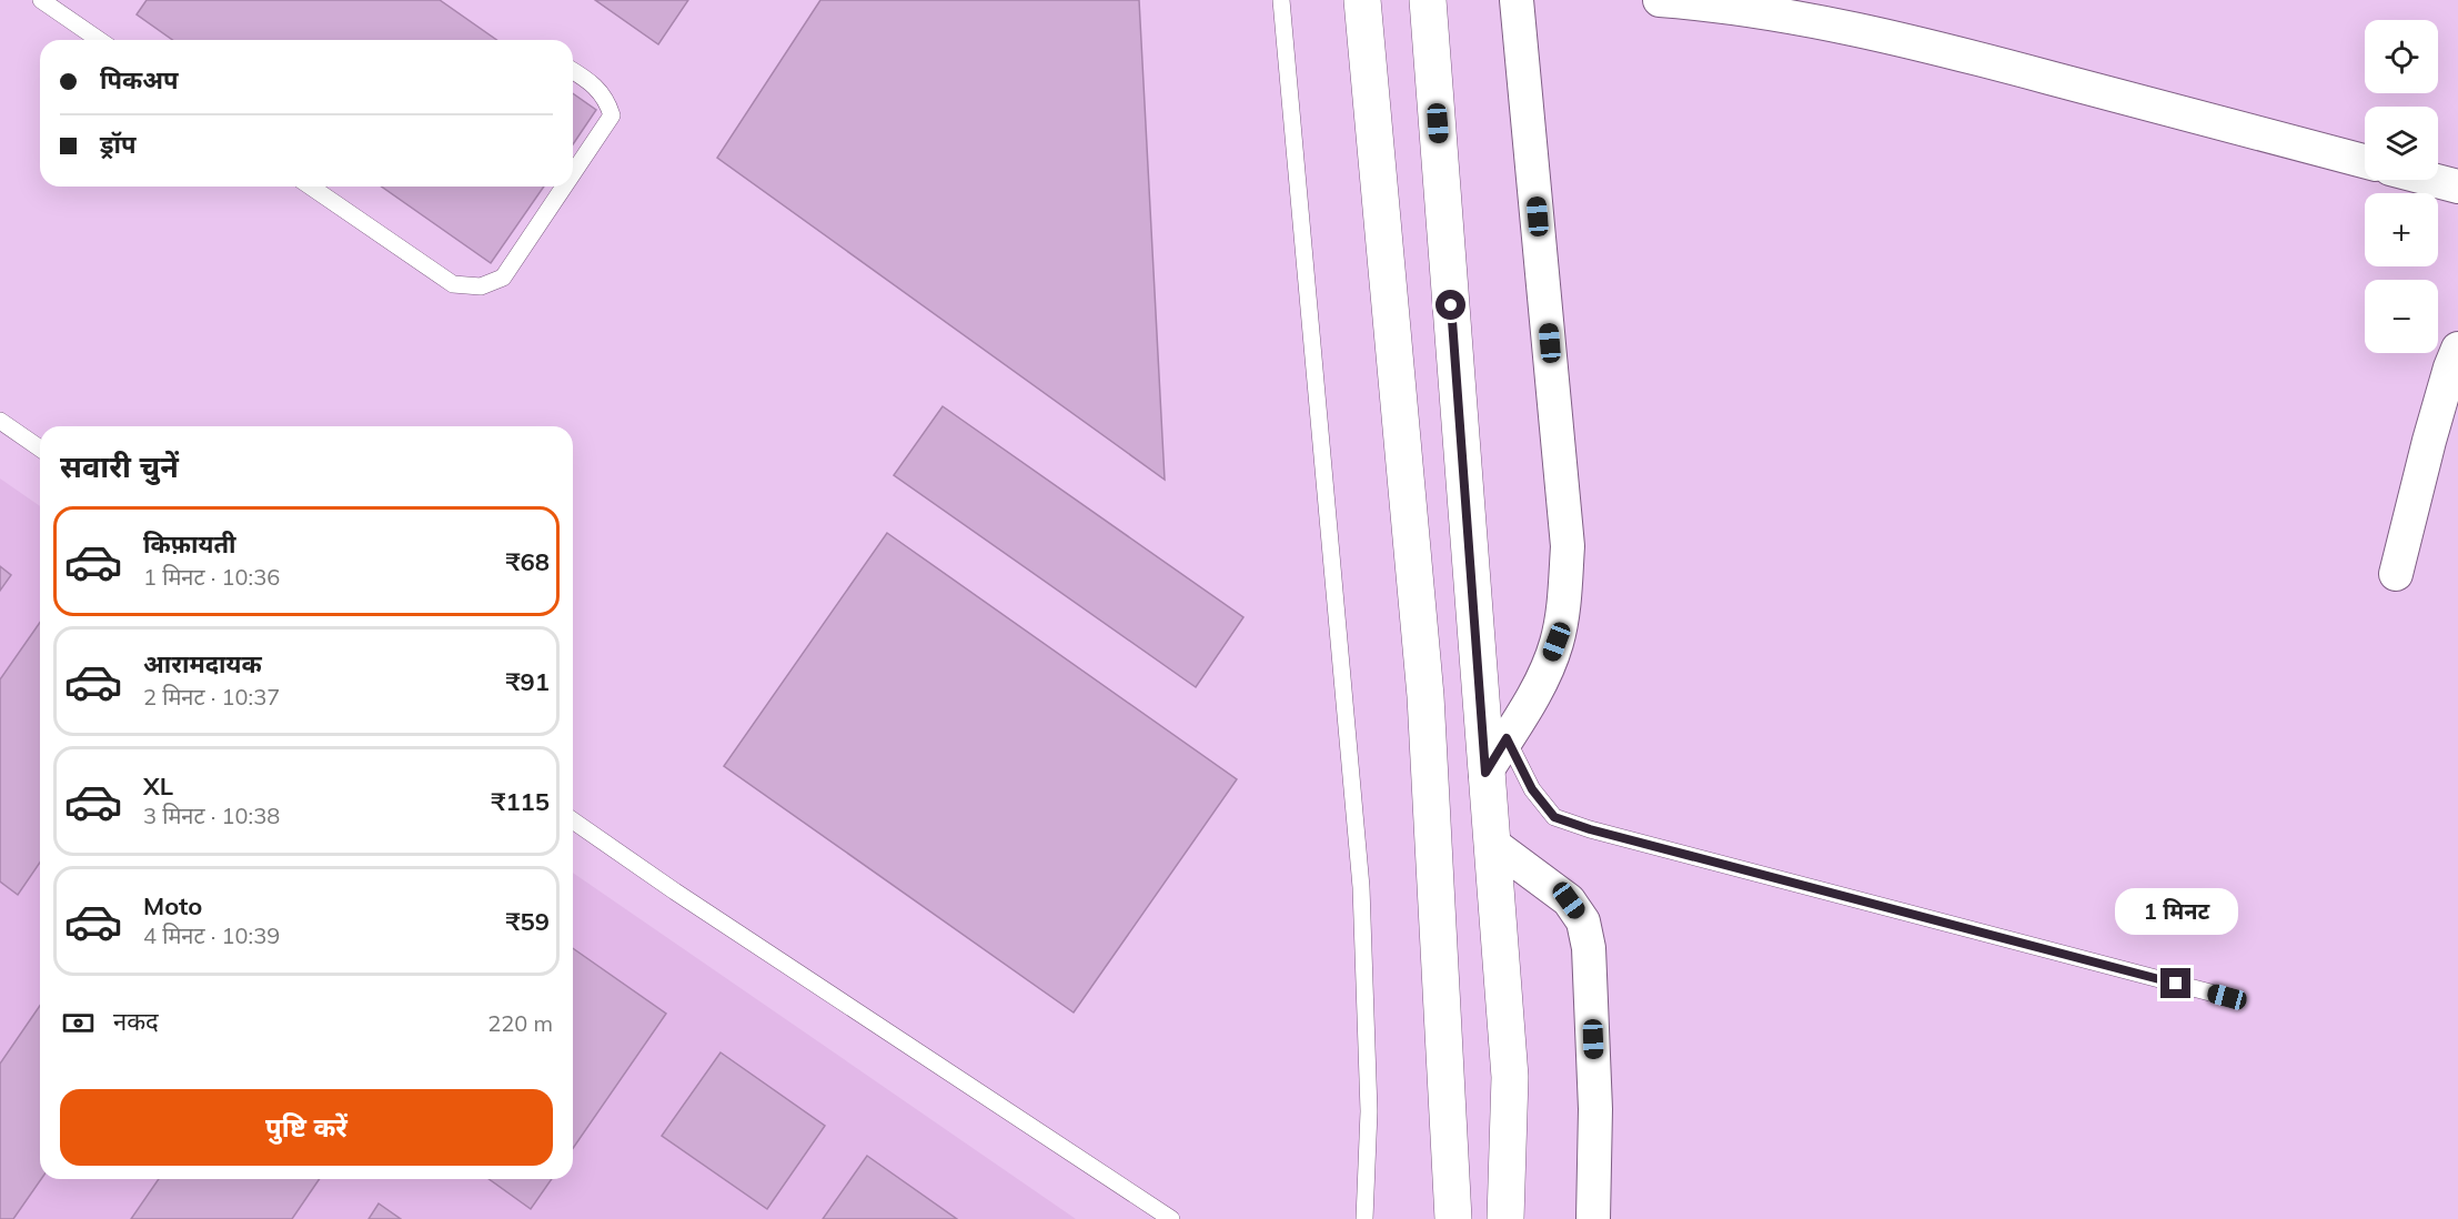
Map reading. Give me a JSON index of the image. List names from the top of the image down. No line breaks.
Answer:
{"page":{"map_buttons":["+","−"],"banner":["पिकअप","ड्रॉप"],"heading":"सवारी चुनें","list":[{"name":"किफ़ायती","note":"1 मिनट · 10:36","value":"₹68"},{"name":"आरामदायक","note":"2 मिनट · 10:37","value":"₹91"},{"name":"XL","note":"3 मिनट · 10:38","value":"₹115"},{"name":"Moto","note":"4 मिनट · 10:39","value":"₹59"}],"bubble":"1 मिनट","pay":["नकद","220 m"],"buttons":"पुष्टि करें"}}
